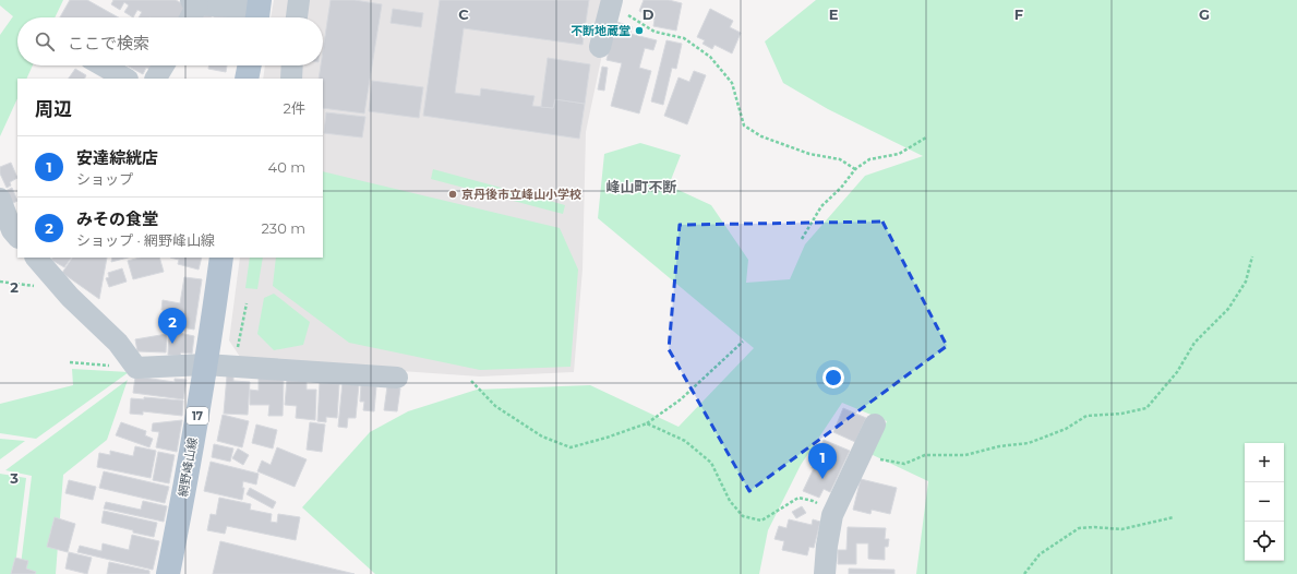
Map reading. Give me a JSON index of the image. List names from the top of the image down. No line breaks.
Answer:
{"streets":{"main road":["17","網野峰山線"]},"districts":["峰山町不断"],"places":["不断地蔵堂","京丹後市立峰山小学校"],"page":{"search":"ここで検索","heading":["周辺","2件"],"list":[{"mark":"1","name":"安達綜絖店","note":"ショップ","value":"40 m"},{"mark":"2","name":"みその食堂","note":"ショップ · 網野峰山線","value":"230 m"}],"pins":["2","1"],"map_buttons":["+","−"]},"grid":{"columns":["C","D","E","F","G"],"rows":["2","3"]}}
